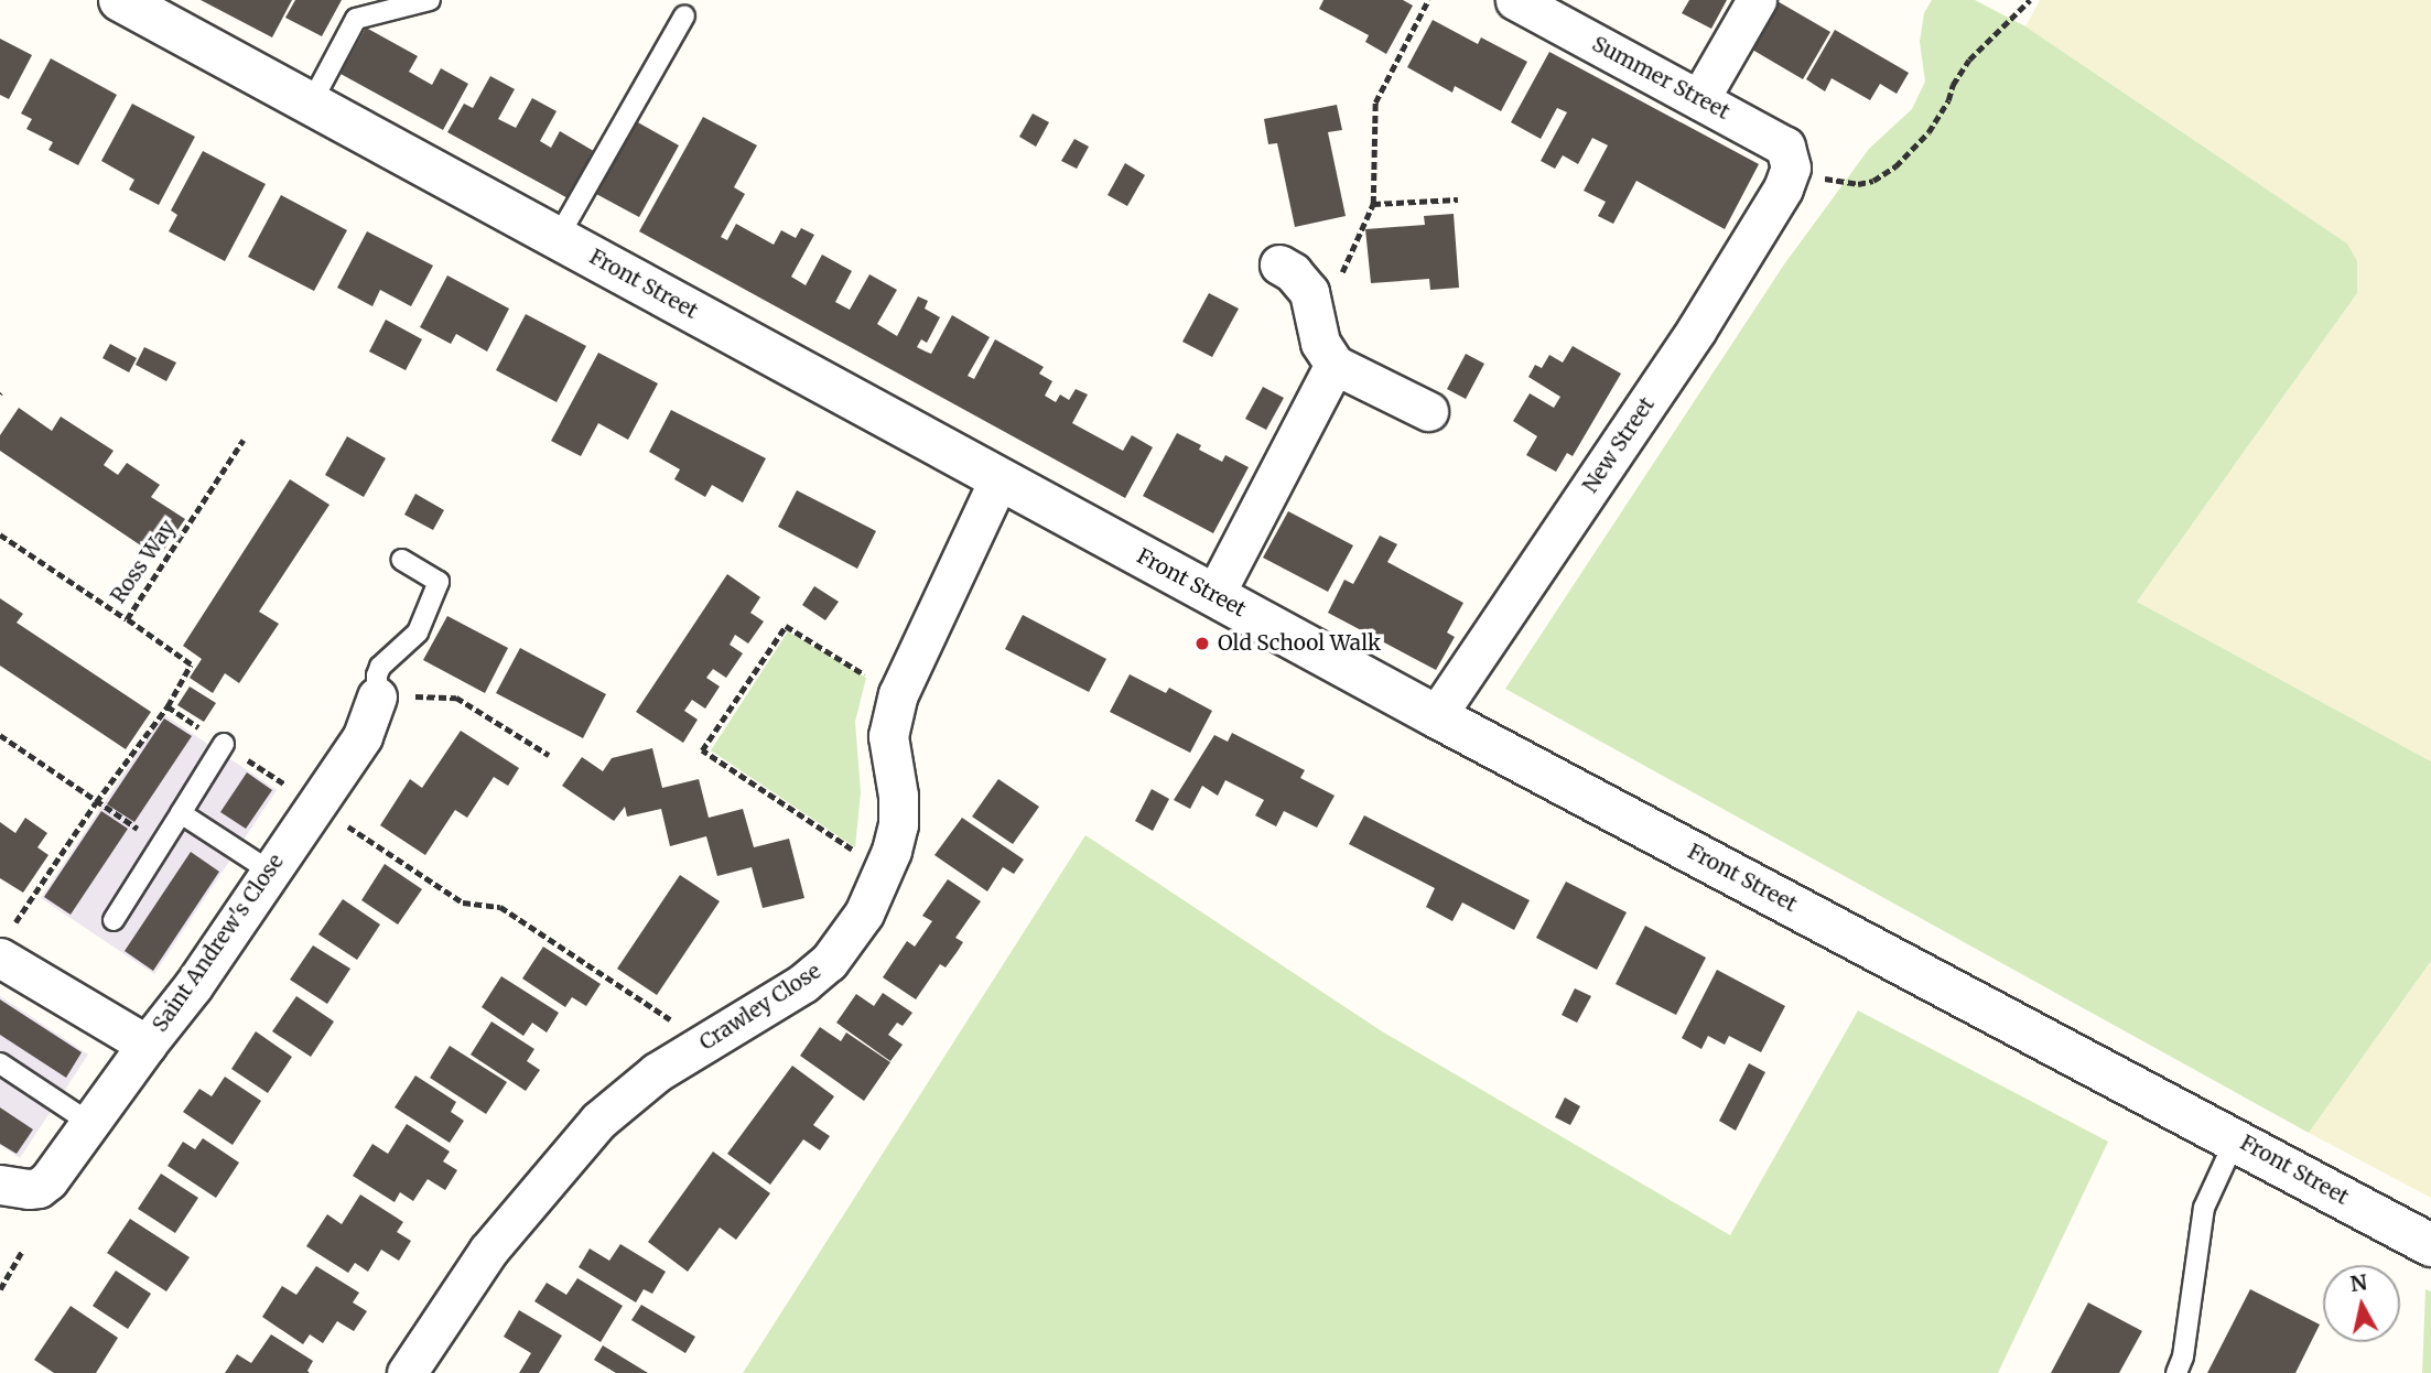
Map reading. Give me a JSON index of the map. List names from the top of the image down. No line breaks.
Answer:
{"streets":{"street":["Summer Street","Front Street","New Street","Saint Andrew's Close","Crawley Close"],"path":["Ross Way"]},"crossings":[["Summer Street","New Street"],["Front Street","New Street"],["Front Street","Crawley Close"]],"places":["Old School Walk"],"north":"top"}
